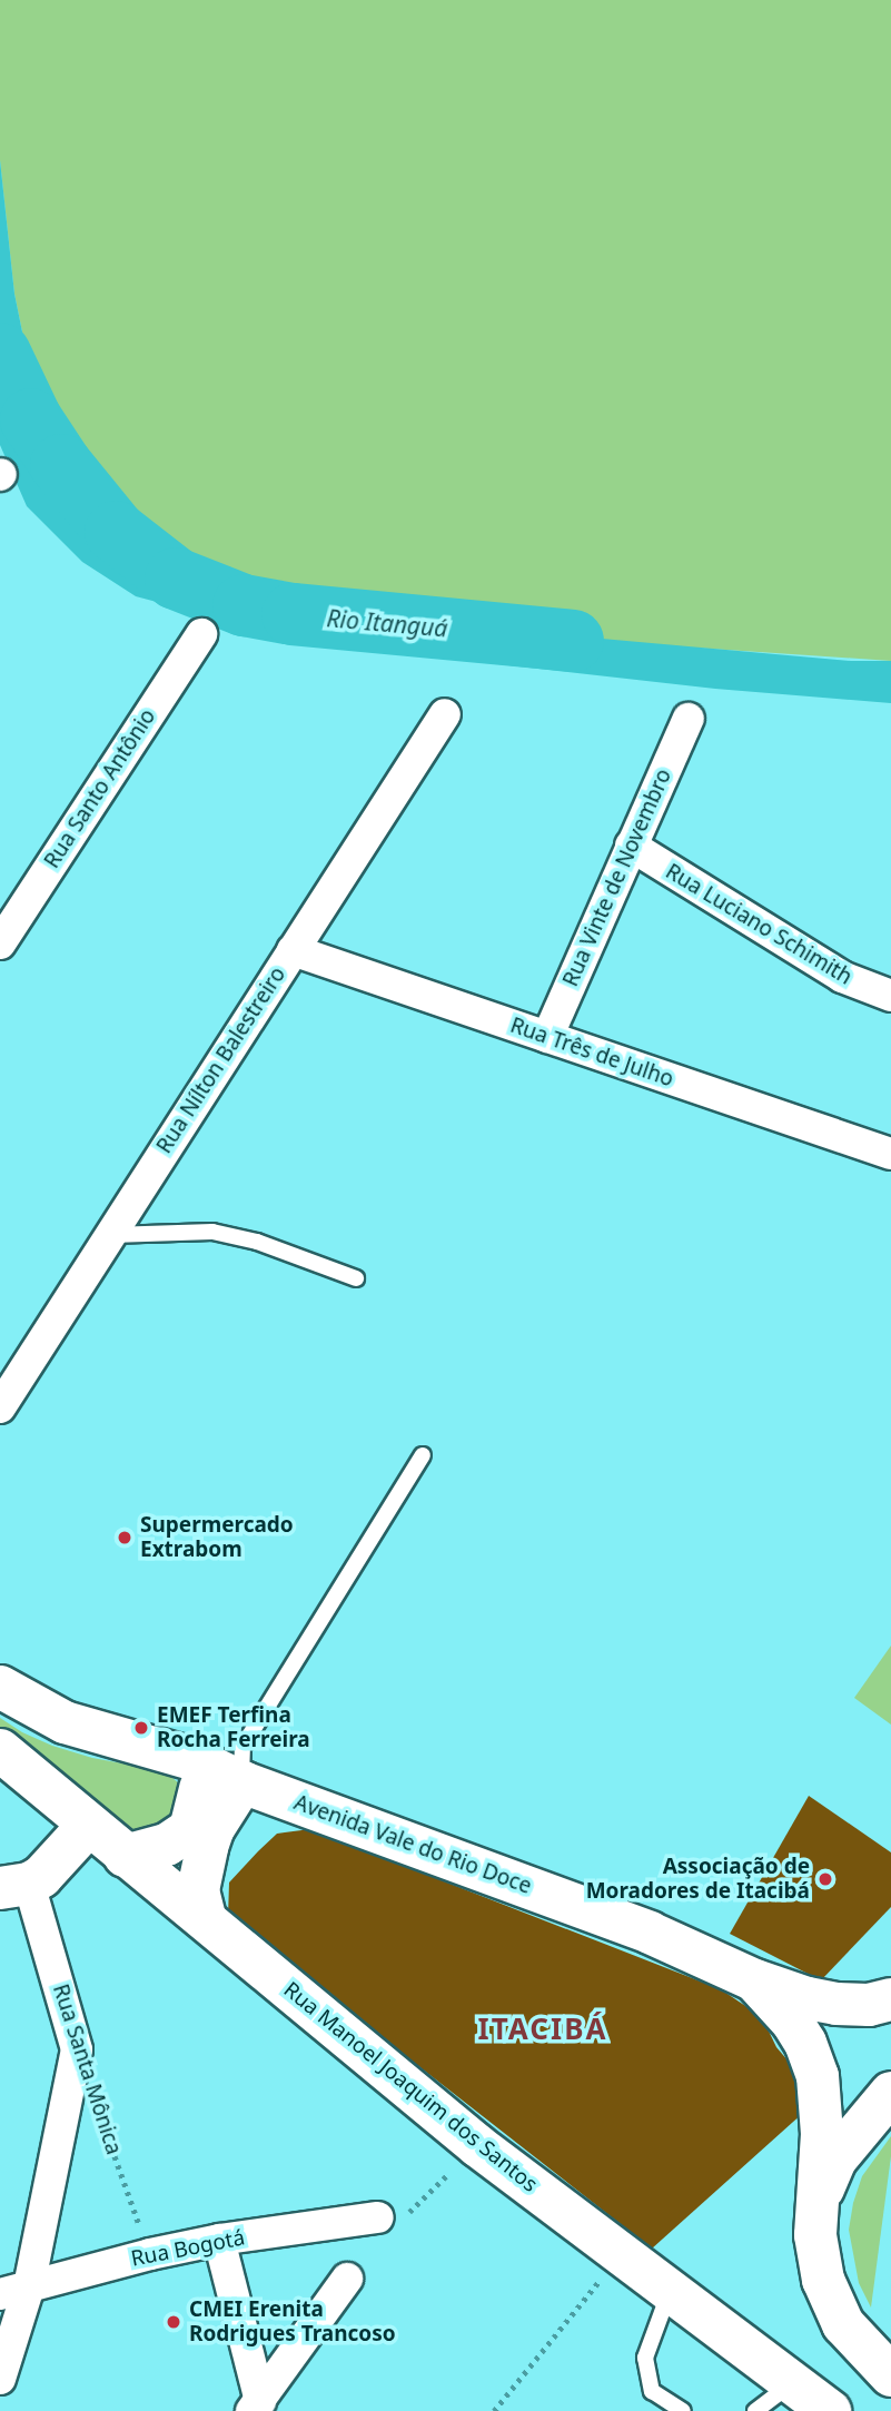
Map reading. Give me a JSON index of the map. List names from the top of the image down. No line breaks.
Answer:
{"streets":{"main road":["Avenida Vale do Rio Doce","Rua Manoel Joaquim dos Santos"],"street":["Rua Santo Antônio","Rua Vinte de Novembro","Rua Luciano Schimith","Rua Três de Julho","Rua Nílton Balestreiro","Rua Santa Mônica","Rua Bogotá"]},"crossings":[["Rua Vinte de Novembro","Rua Luciano Schimith"],["Rua Vinte de Novembro","Rua Três de Julho"],["Rua Três de Julho","Rua Nílton Balestreiro"],["Rua Santa Mônica","Rua Bogotá"]],"districts":["ITACIBÁ"],"water":["Rio Itanguá"],"places":["Supermercado Extrabom","EMEF Terfina Rocha Ferreira","Associação de Moradores de Itacibá","CMEI Erenita Rodrigues Trancoso"]}
